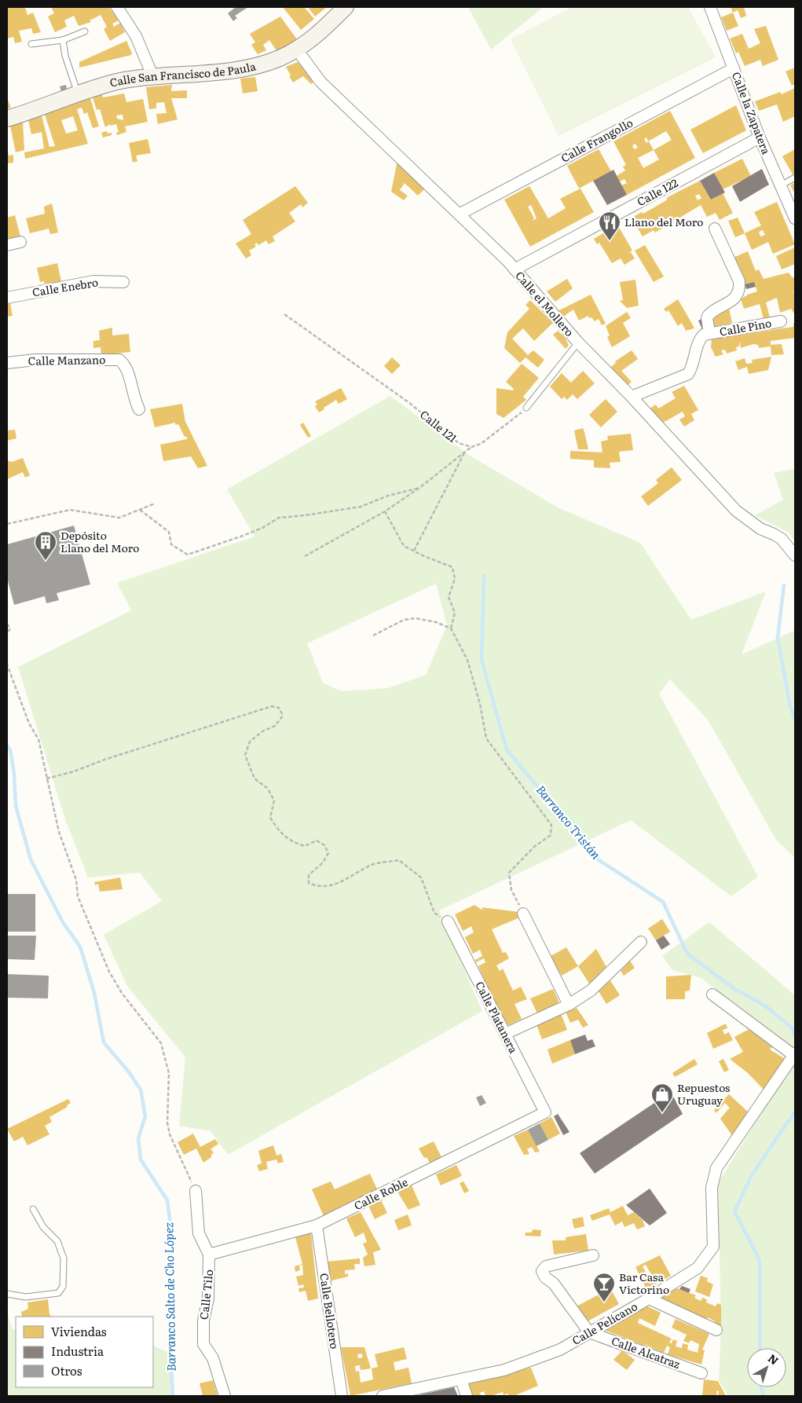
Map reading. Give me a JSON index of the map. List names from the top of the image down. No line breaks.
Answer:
{"streets":{"main road":["Calle San Francisco de Paula"],"street":["Calle la Zapatera","Calle Frangollo","Calle 122","Calle Enebro","Calle el Mollero","Calle Pino","Calle Manzano","Calle Platanera","Calle Roble","Calle Tilo","Calle Bellotero","Calle Pelícano","Calle Alcatraz"],"path":["Calle 121"]},"crossings":[["Calle San Francisco de Paula","Calle el Mollero"],["Calle la Zapatera","Calle Frangollo"],["Calle la Zapatera","Calle 122"],["Calle Frangollo","Calle el Mollero"],["Calle 122","Calle el Mollero"],["Calle el Mollero","Calle Pino"],["Calle Platanera","Calle Roble"],["Calle Roble","Calle Tilo"],["Calle Roble","Calle Bellotero"],["Calle Pelícano","Calle Alcatraz"]],"water":["Barranco Tristán","Barranco Salto de Cho López"],"places":{"restaurant":["Llano del Moro"],"building":["Depósito Llano del Moro"],"shop":["Repuestos Uruguay"],"bar":["Bar Casa Victorino"]},"legend":["Viviendas","Industria","Otros"],"north":"top right"}
